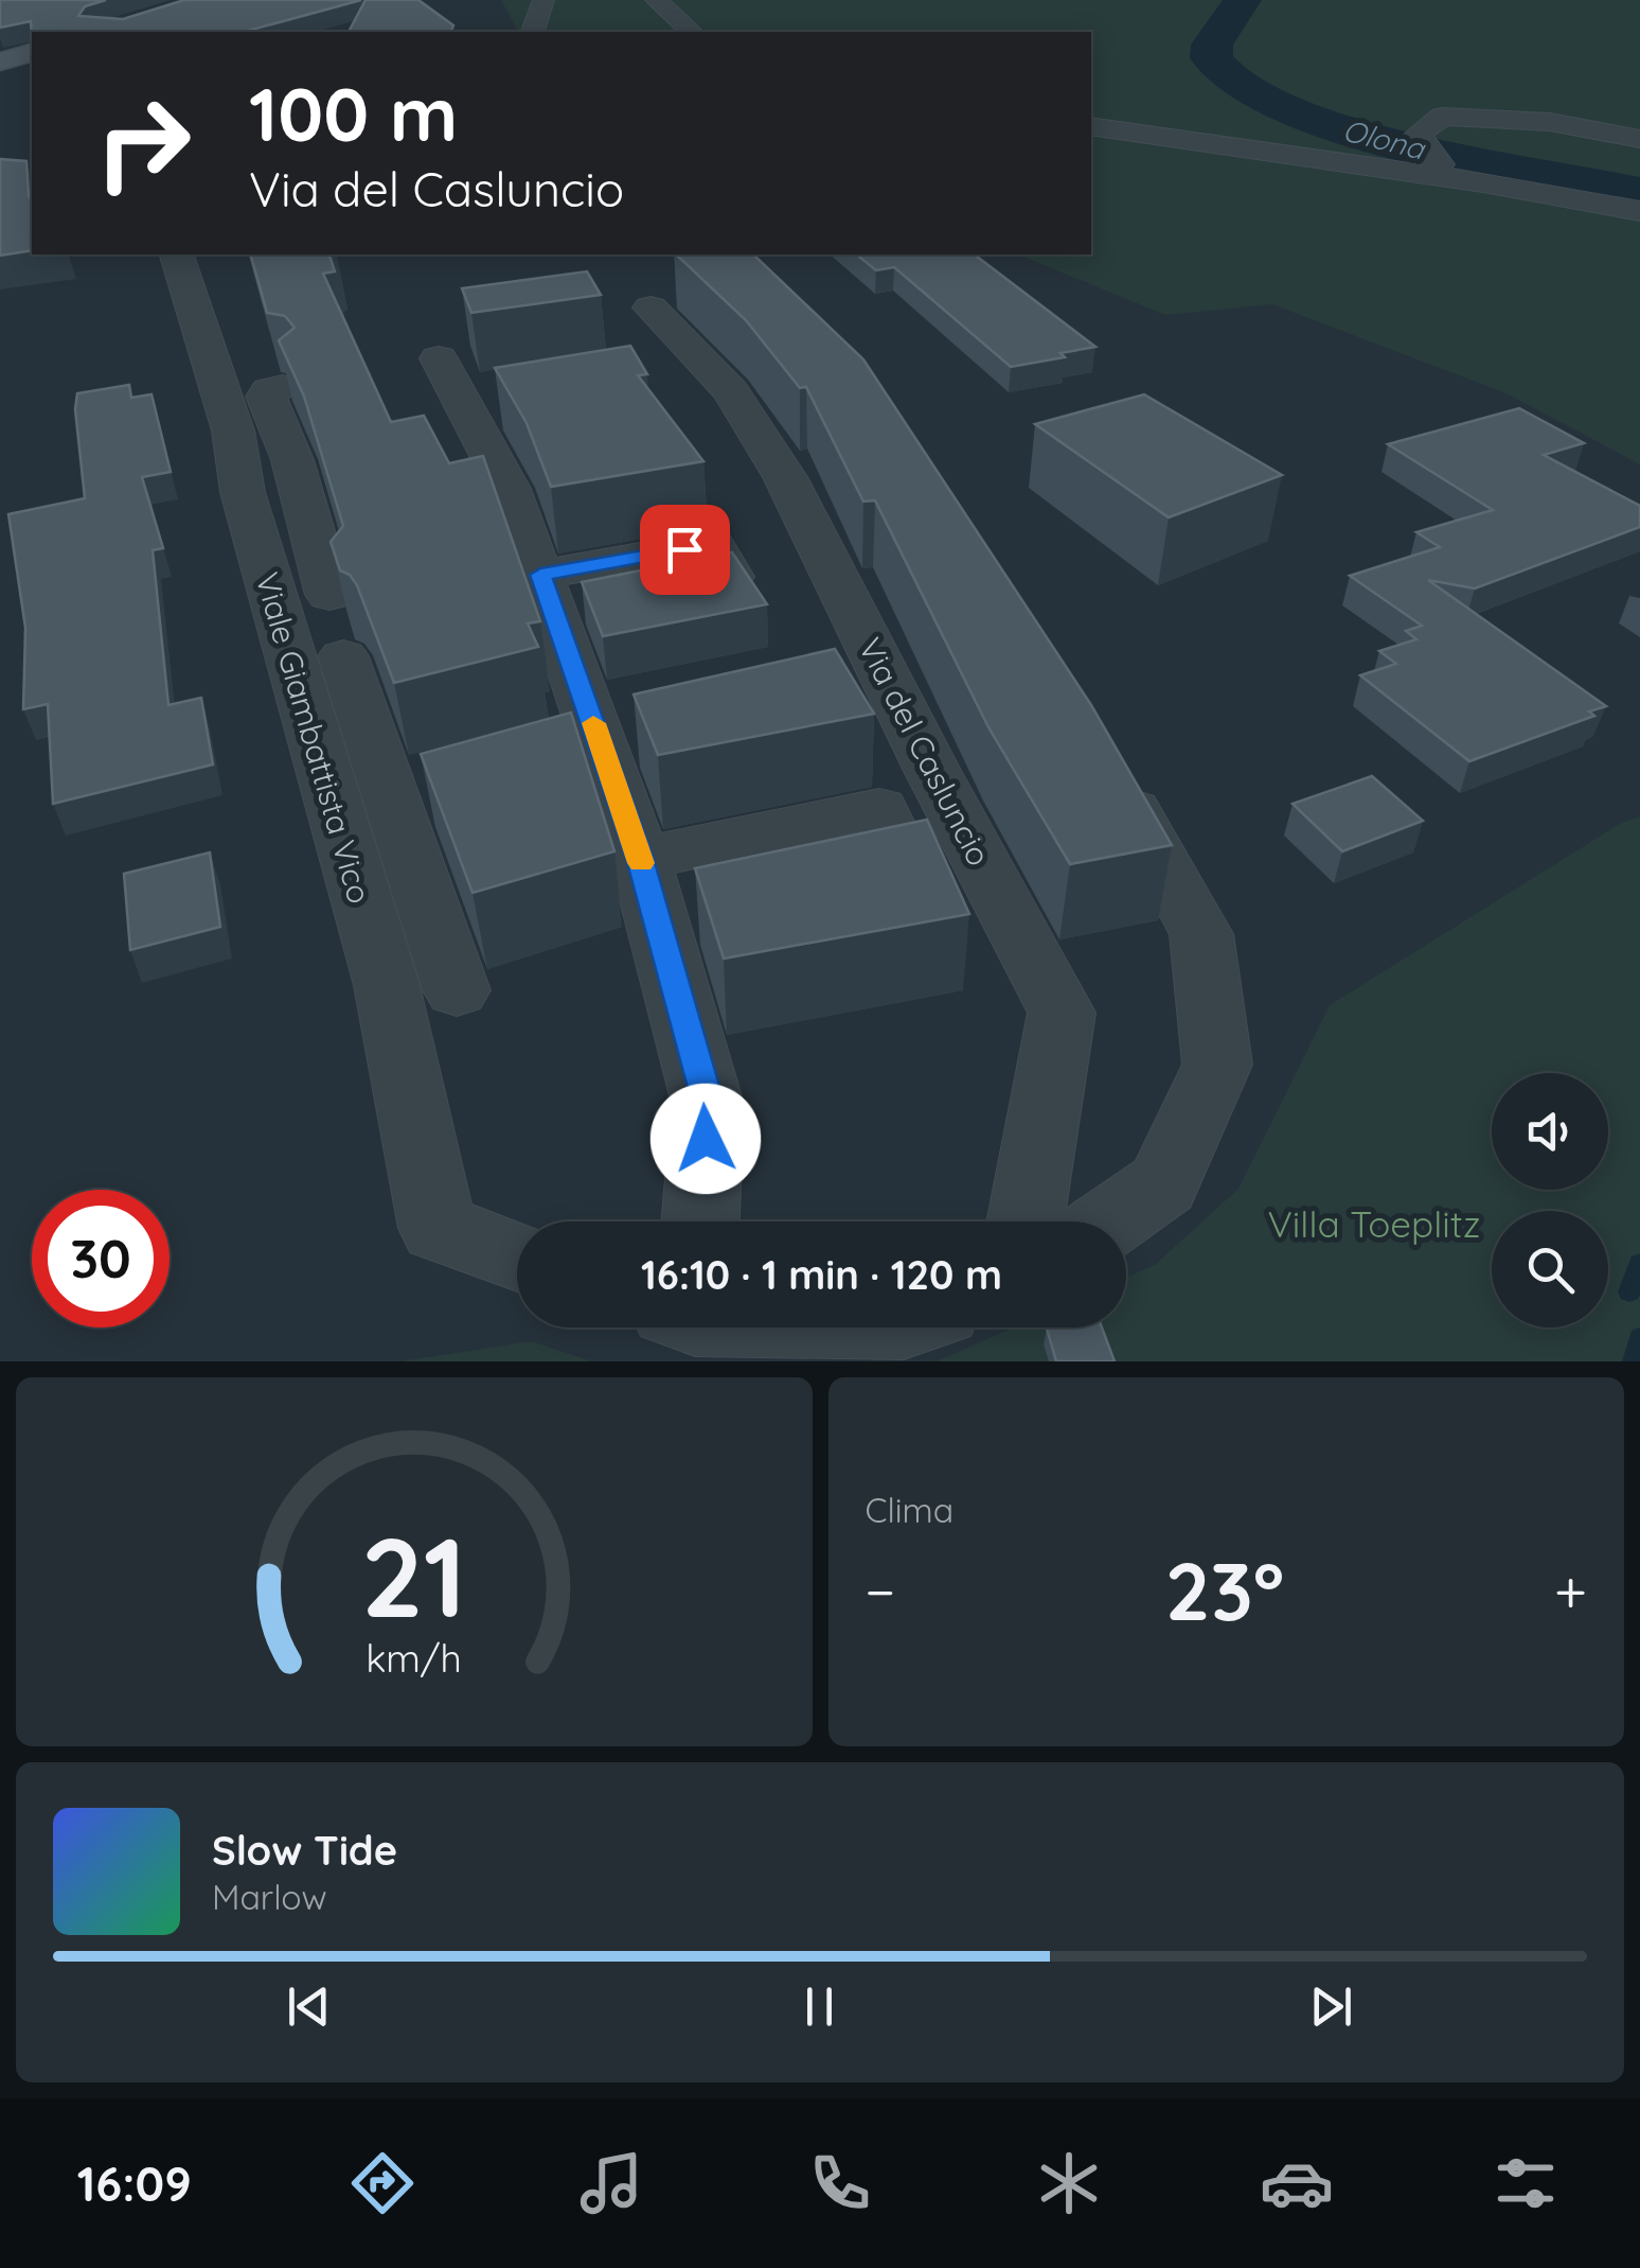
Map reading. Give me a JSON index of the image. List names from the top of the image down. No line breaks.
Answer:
{"streets":{"street":["Viale Giambattista Vico","Via del Casluncio"]},"water":["Olona"],"parks":["Villa Toeplitz"],"page":{"turn":["100 m","Via del Casluncio"],"limit":"30","trip":"16:10 · 1 min · 120 m","tile":"Clima","heat":["−","23°","+"],"song":["Slow Tide","Marlow"],"tabs":"16:09","gauge":["21","km/h"]}}
